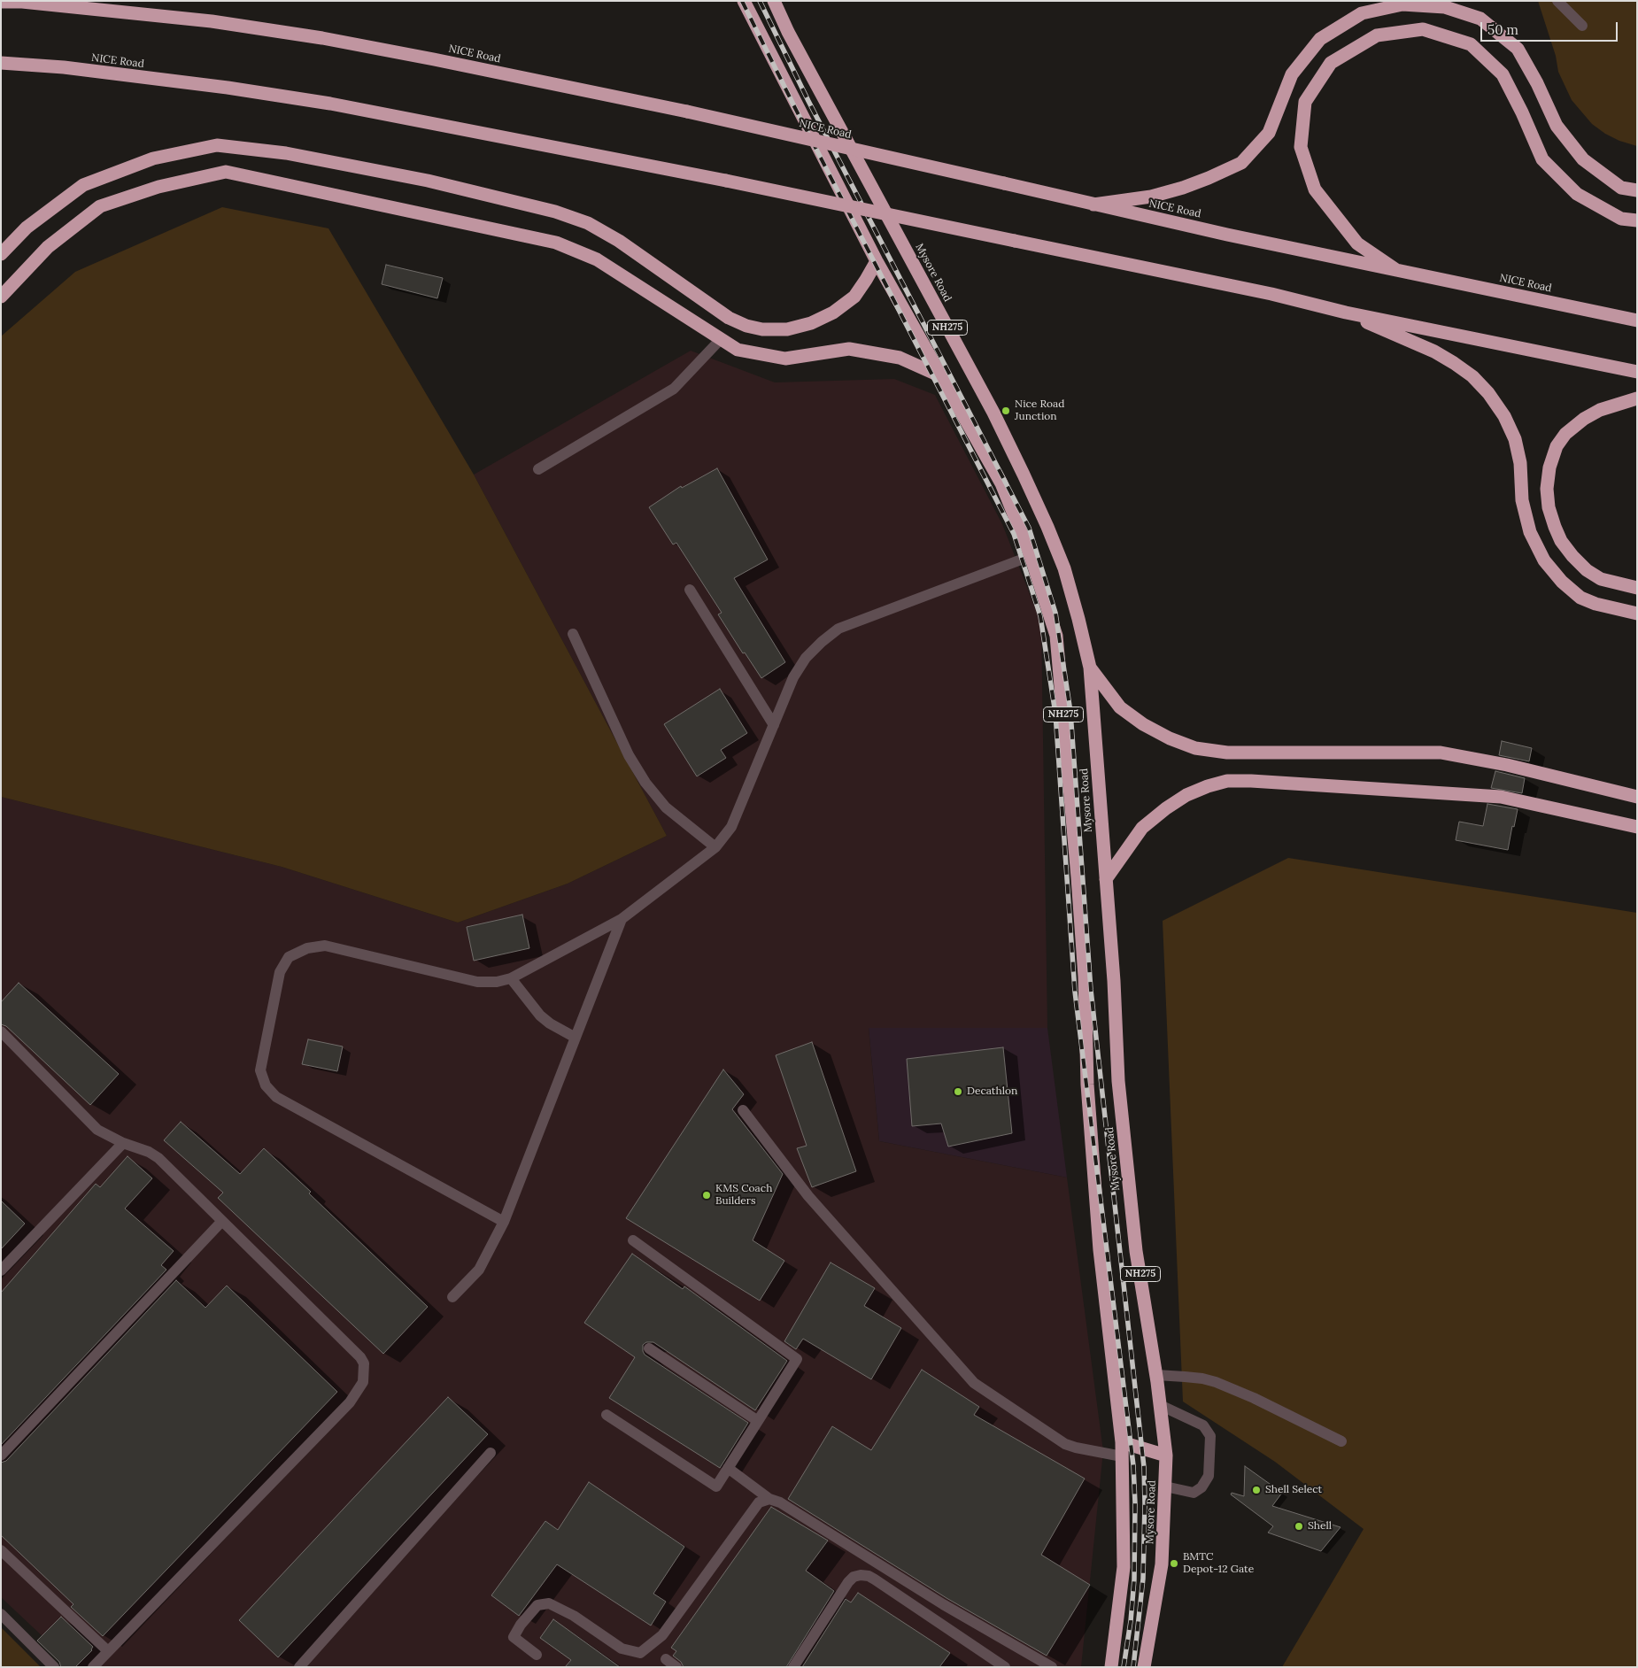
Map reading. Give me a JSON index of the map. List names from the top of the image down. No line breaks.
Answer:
{"streets":{"highway":["NICE Road","Mysore Road","NH275"]},"places":["Nice Road Junction","Decathlon","KMS Coach Builders","Shell Select","Shell","BMTC Depot-12 Gate"],"scale_bar":"50 m"}
